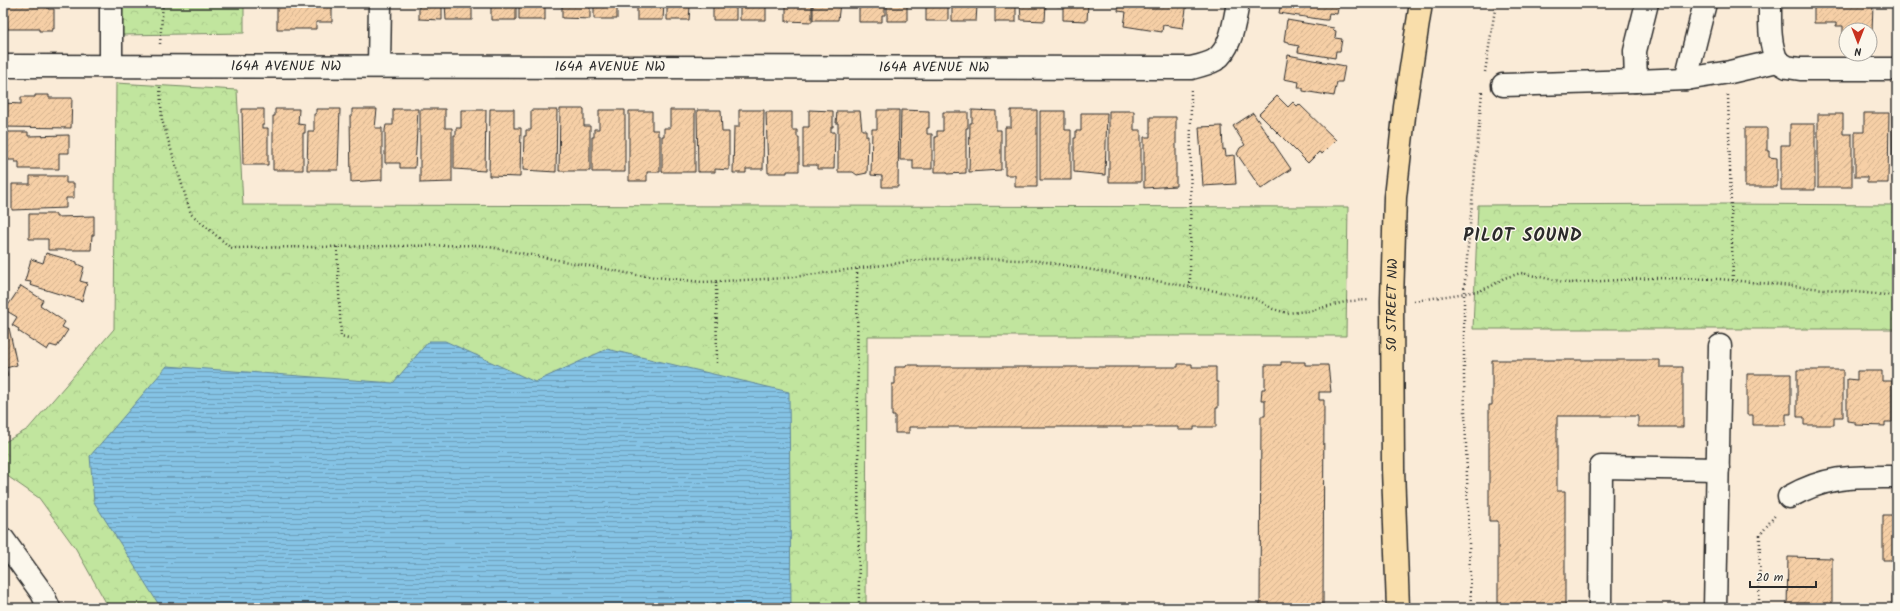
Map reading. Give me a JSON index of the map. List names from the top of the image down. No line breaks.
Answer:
{"streets":{"main road":["50 STREET NW"],"street":["164A AVENUE NW"]},"districts":["PILOT SOUND"],"scale_bar":"20 m","north":"bottom"}
